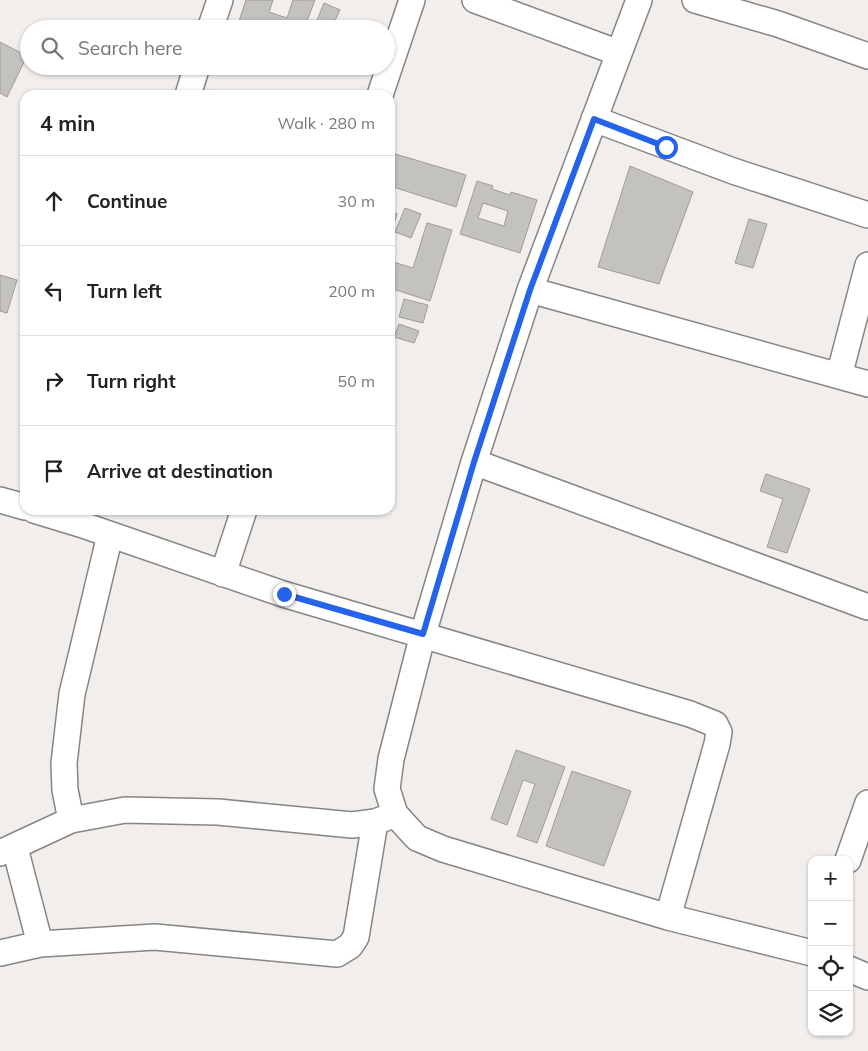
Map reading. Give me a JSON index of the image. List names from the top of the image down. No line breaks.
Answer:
{"page":{"search":"Search here","heading":["4 min","Walk · 280 m"],"list":[["Continue","30 m"],["Turn left","200 m"],["Turn right","50 m"],"Arrive at destination"],"map_buttons":["+","−"]}}
